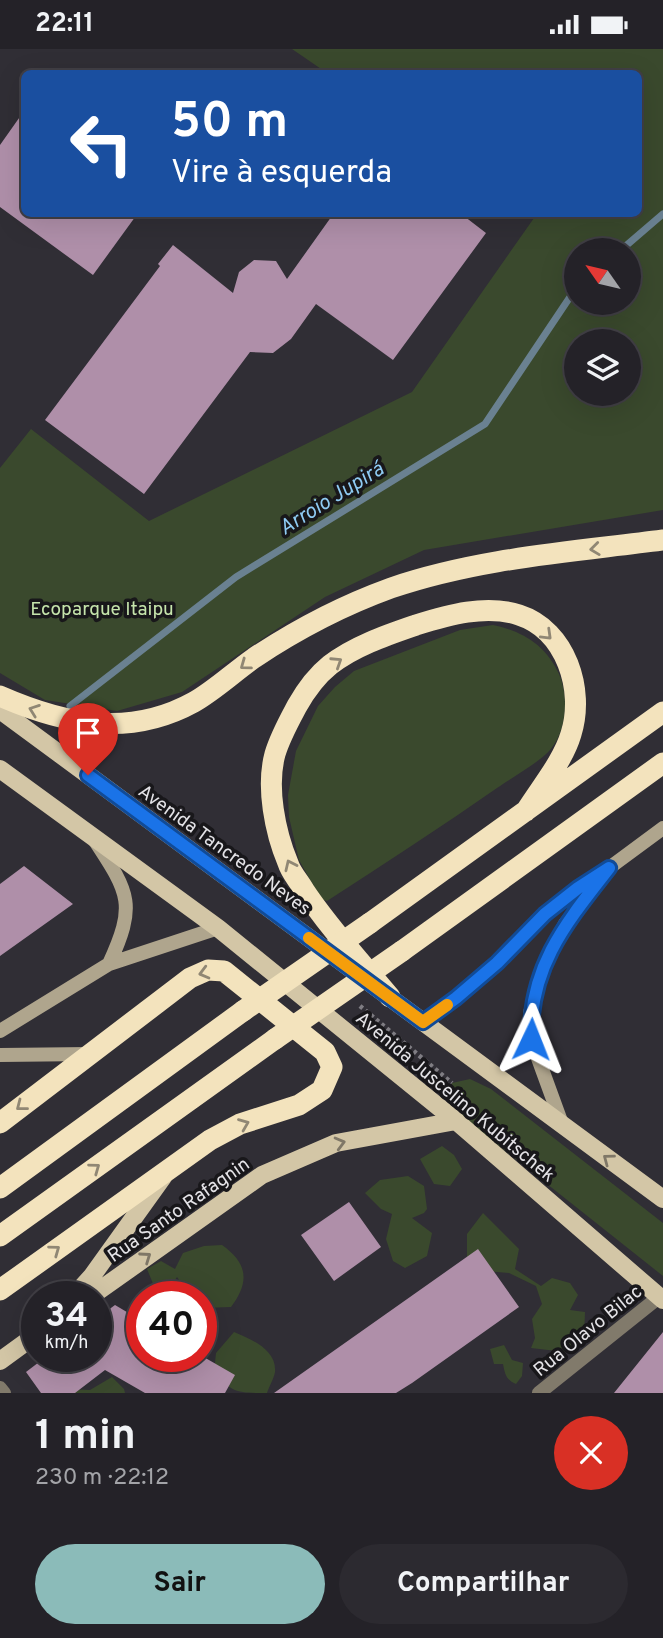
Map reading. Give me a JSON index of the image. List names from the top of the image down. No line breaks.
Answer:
{"streets":{"main road":["Avenida Tancredo Neves","Avenida Juscelino Kubitschek","Rua Santo Rafagnin"],"street":["Rua Olavo Bilac"]},"crossings":[["Avenida Tancredo Neves","Avenida Juscelino Kubitschek"],["Avenida Juscelino Kubitschek","Rua Santo Rafagnin"],["Avenida Juscelino Kubitschek","Rua Olavo Bilac"]],"one_way":["Rua Santo Rafagnin"],"water":["Arroio Jupirá"],"parks":["Ecoparque Itaipu"],"north":"top left","page":{"status":"22:11","turn":["50 m","Vire à esquerda"],"speed":"34 km/h","limit":"40","heading":["1 min","230 m · 22:12"],"buttons":["Sair","Compartilhar"]}}
